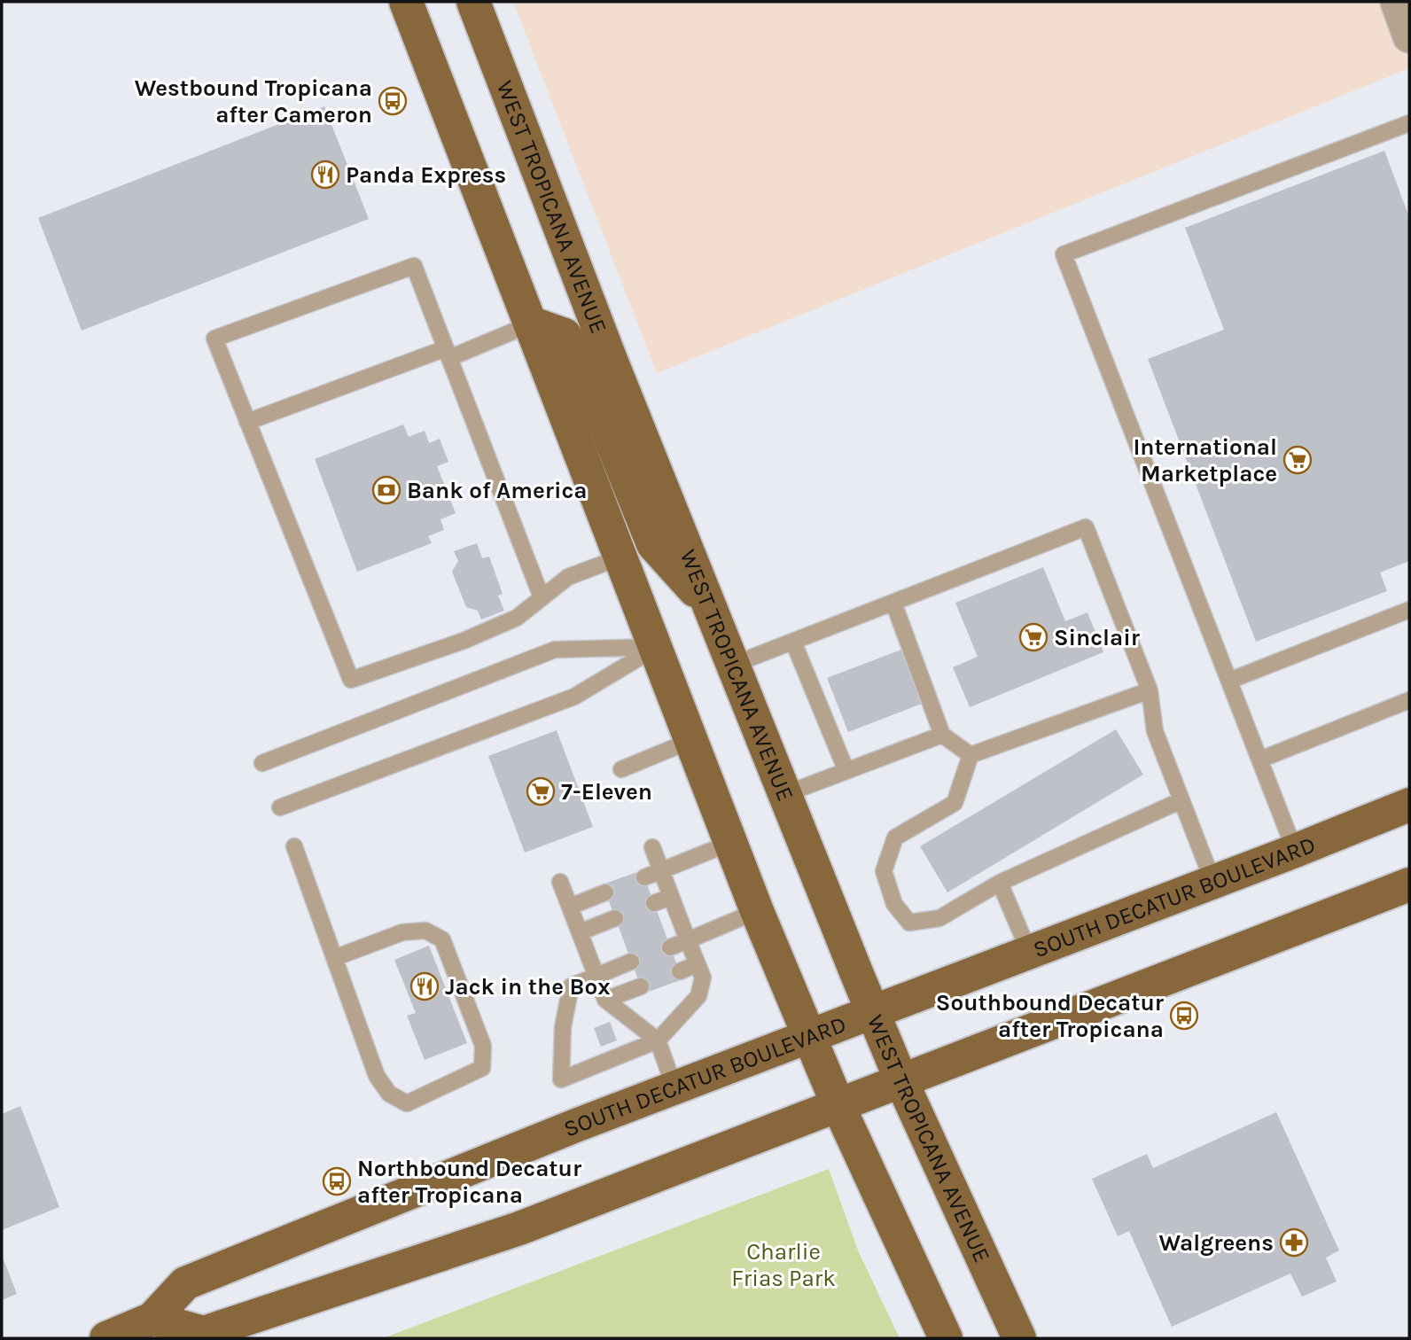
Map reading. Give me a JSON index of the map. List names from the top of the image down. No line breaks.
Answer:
{"streets":{"main road":["WEST TROPICANA AVENUE","SOUTH DECATUR BOULEVARD"]},"crossings":[["WEST TROPICANA AVENUE","SOUTH DECATUR BOULEVARD"]],"parks":["Charlie Frias Park"],"places":{"bus stop":["Westbound Tropicana after Cameron","Southbound Decatur after Tropicana","Northbound Decatur after Tropicana"],"restaurant":["Panda Express","Jack in the Box"],"supermarket":["International Marketplace","Sinclair","7-Eleven"],"bank":["Bank of America"],"pharmacy":["Walgreens"]}}
